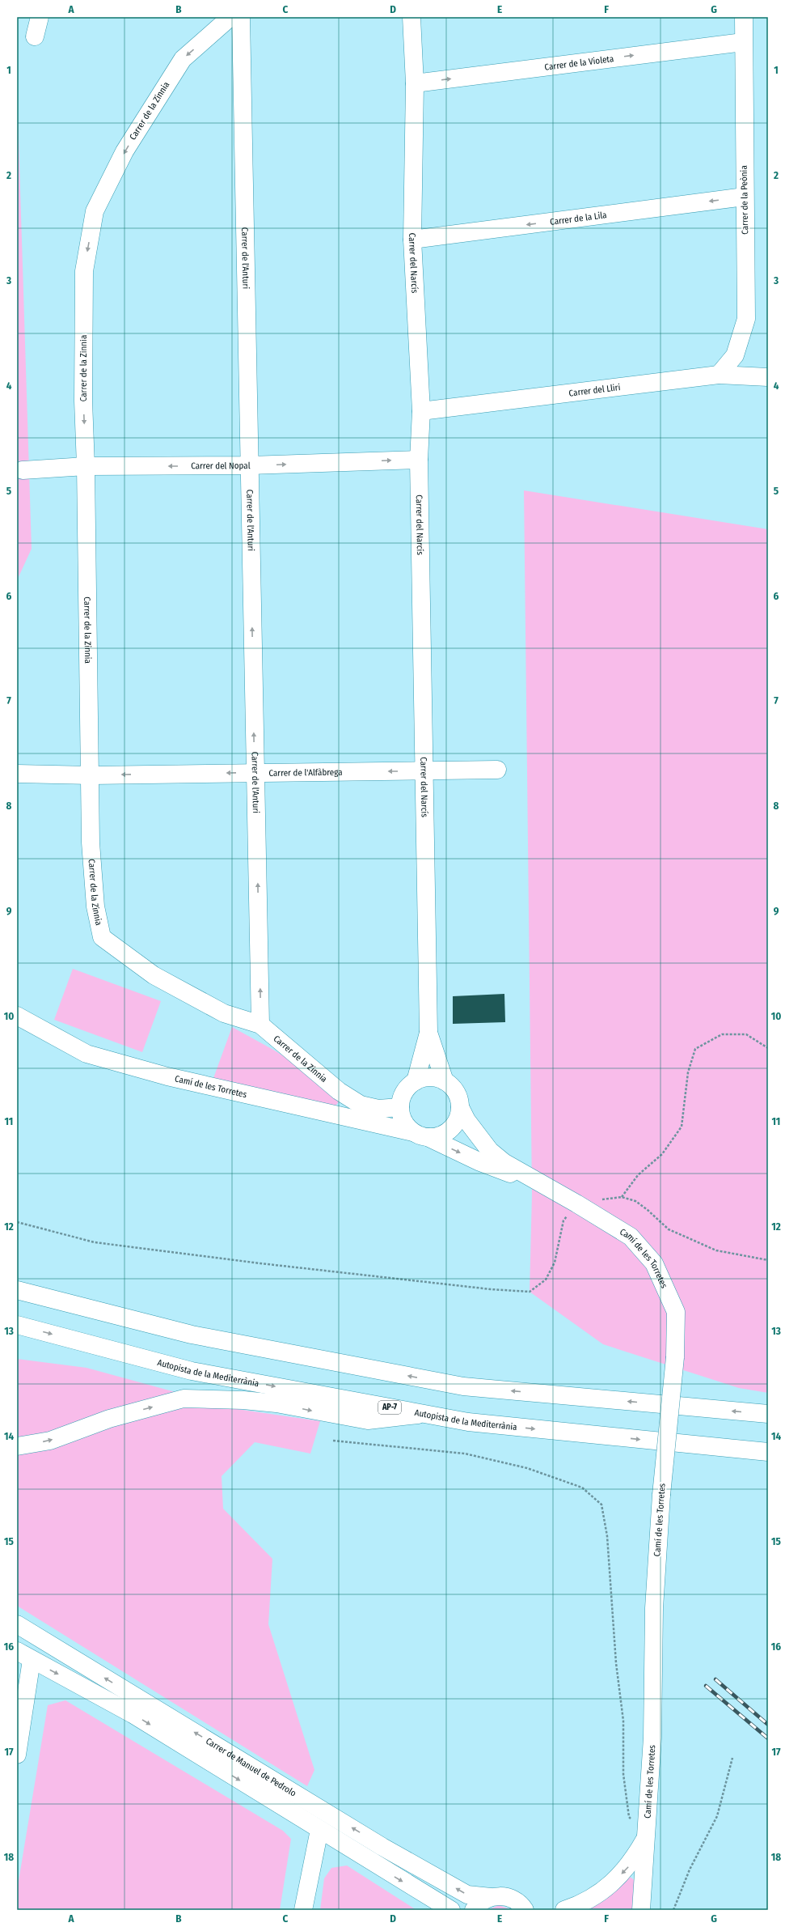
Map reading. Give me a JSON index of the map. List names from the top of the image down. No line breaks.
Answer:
{"streets":{"main road":["Carrer de la Violeta","Carrer de la Zinnia","Carrer de la Peònia","Carrer de la Lila","Carrer de l'Anturi","Carrer del Narcís","Carrer del Lliri","Carrer del Nopal","Carrer de l'Alfàbrega","Camí de les Torretes","Autopista de la Mediterrània","AP-7","Carrer de Manuel de Pedrolo"]},"crossings":[["Carrer de la Violeta","Carrer de la Peònia"],["Carrer de la Violeta","Carrer del Narcís"],["Carrer de la Zinnia","Carrer de l'Anturi"],["Carrer de la Zinnia","Carrer del Narcís"],["Carrer de la Zinnia","Carrer del Nopal"],["Carrer de la Zinnia","Carrer de l'Alfàbrega"],["Carrer de la Zinnia","Camí de les Torretes"],["Carrer de la Peònia","Carrer de la Lila"],["Carrer de la Peònia","Carrer del Lliri"],["Carrer de la Lila","Carrer del Narcís"],["Carrer de l'Anturi","Carrer del Nopal"],["Carrer de l'Anturi","Carrer de l'Alfàbrega"],["Carrer del Narcís","Carrer del Lliri"],["Carrer del Narcís","Carrer del Nopal"],["Carrer del Narcís","Carrer de l'Alfàbrega"],["Carrer del Narcís","Camí de les Torretes"]],"one_way":["Carrer de la Violeta","Carrer de la Lila","Carrer de l'Anturi","Carrer de l'Alfàbrega"],"grid":{"columns":["A","B","C","D","E","F","G"],"rows":["1","2","3","4","5","6","7","8","9","10","11","12","13","14","15","16","17","18"]}}
